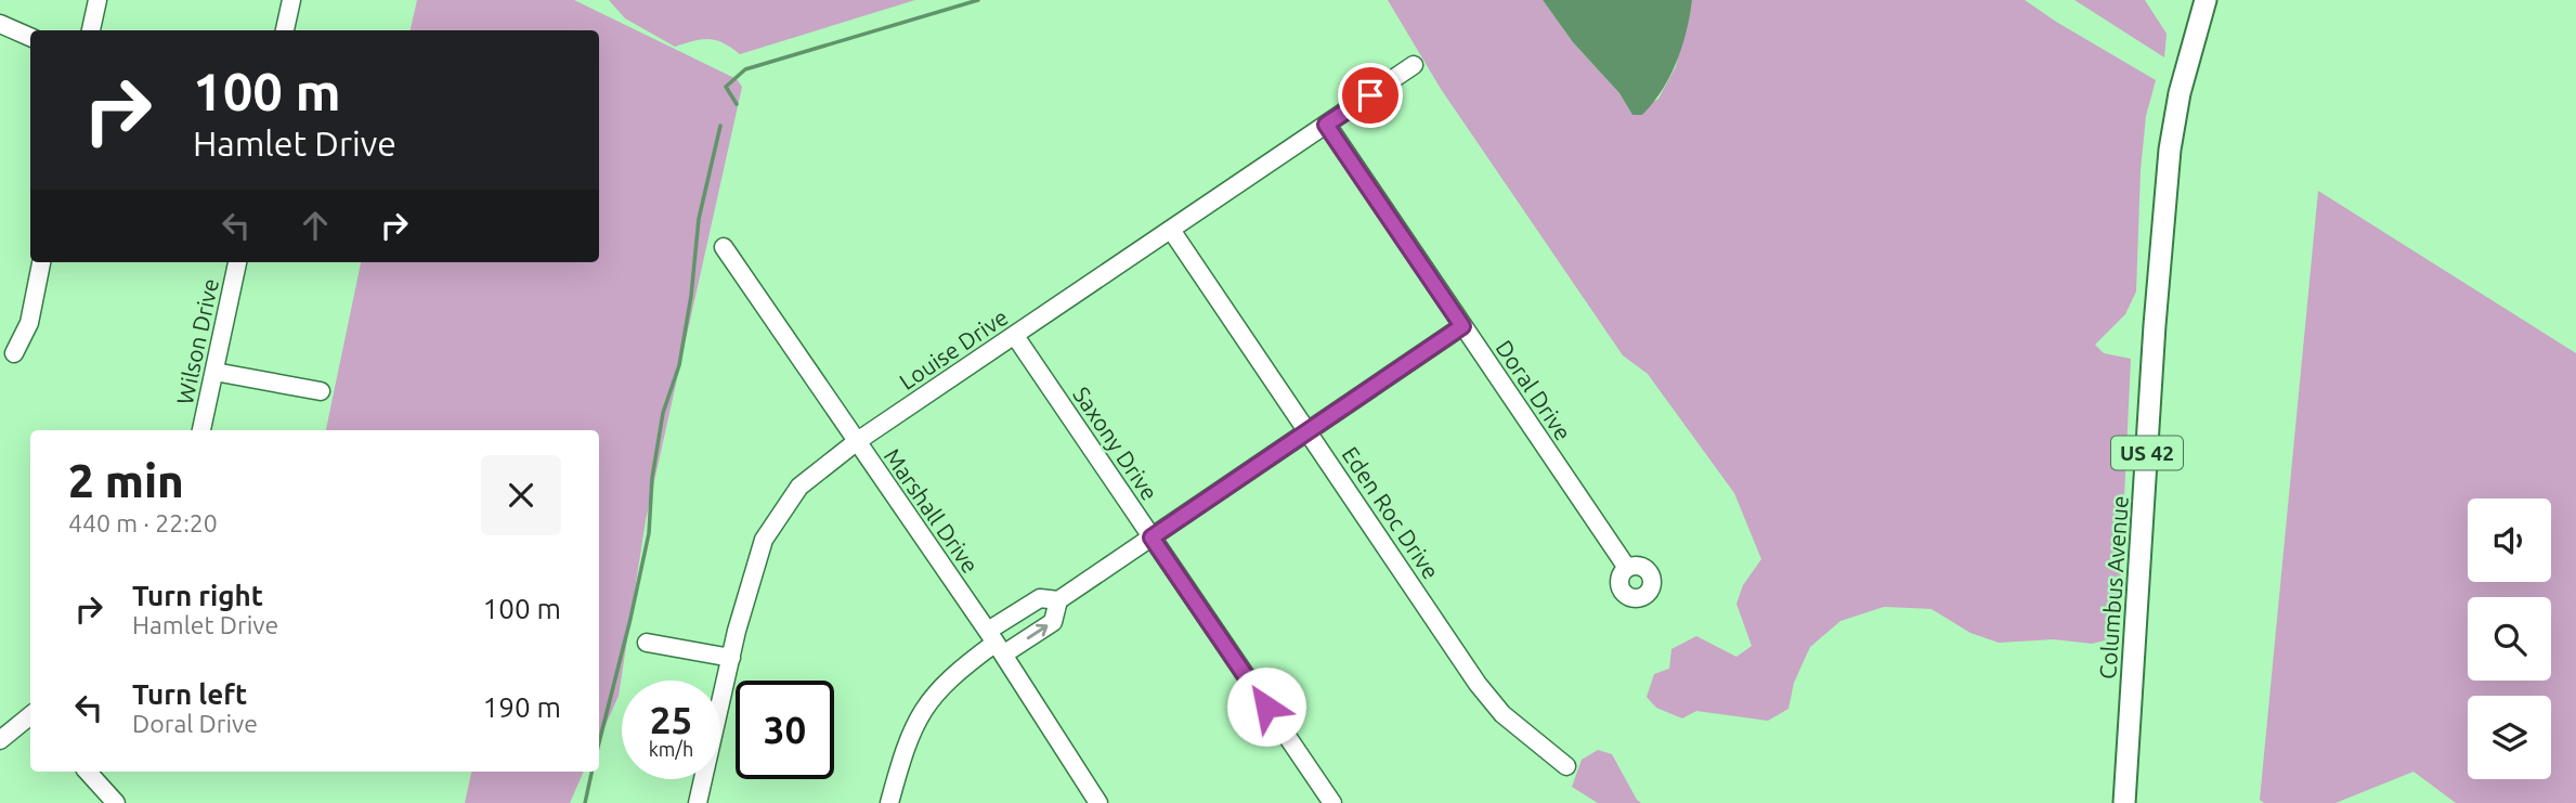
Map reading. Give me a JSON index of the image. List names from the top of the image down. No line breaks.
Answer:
{"streets":{"main road":["US 42","Columbus Avenue"],"street":["Wilson Drive","Louise Drive","Doral Drive","Saxony Drive","Marshall Drive","Eden Roc Drive"]},"crossings":[["Louise Drive","Doral Drive"],["Louise Drive","Saxony Drive"],["Louise Drive","Marshall Drive"],["Louise Drive","Eden Roc Drive"]],"page":{"turn":["100 m","Hamlet Drive"],"heading":["2 min","440 m · 22:20"],"list":[{"name":"Turn right","note":"Hamlet Drive","value":"100 m"},{"name":"Turn left","note":"Doral Drive","value":"190 m"}],"speed":"25 km/h","limit":"30"}}
